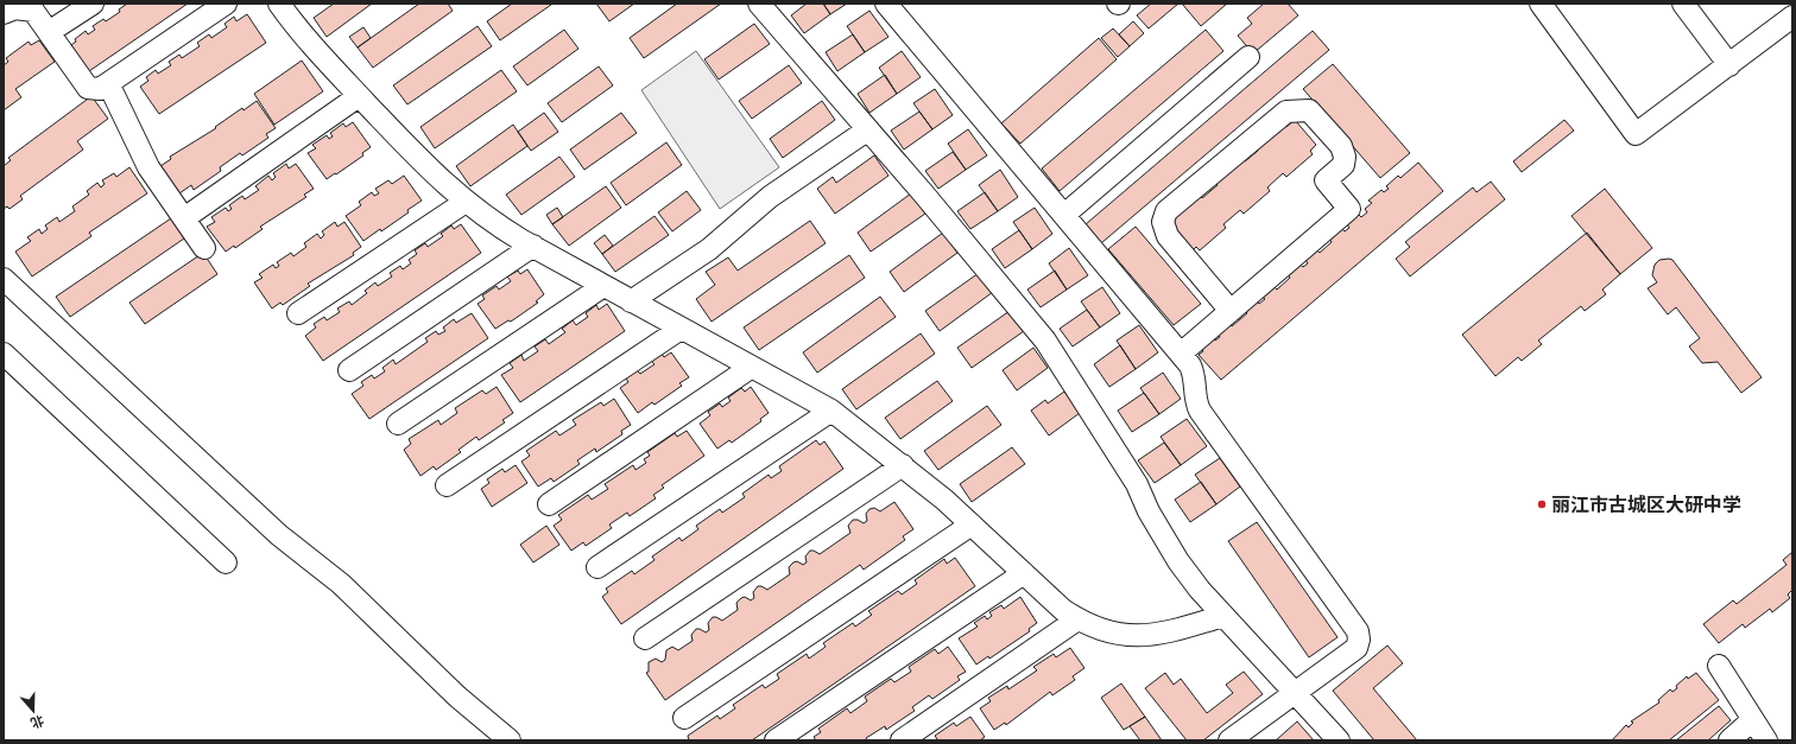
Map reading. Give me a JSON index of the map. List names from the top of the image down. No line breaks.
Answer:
{"places":["丽江市古城区大研中学"],"north":"bottom"}
